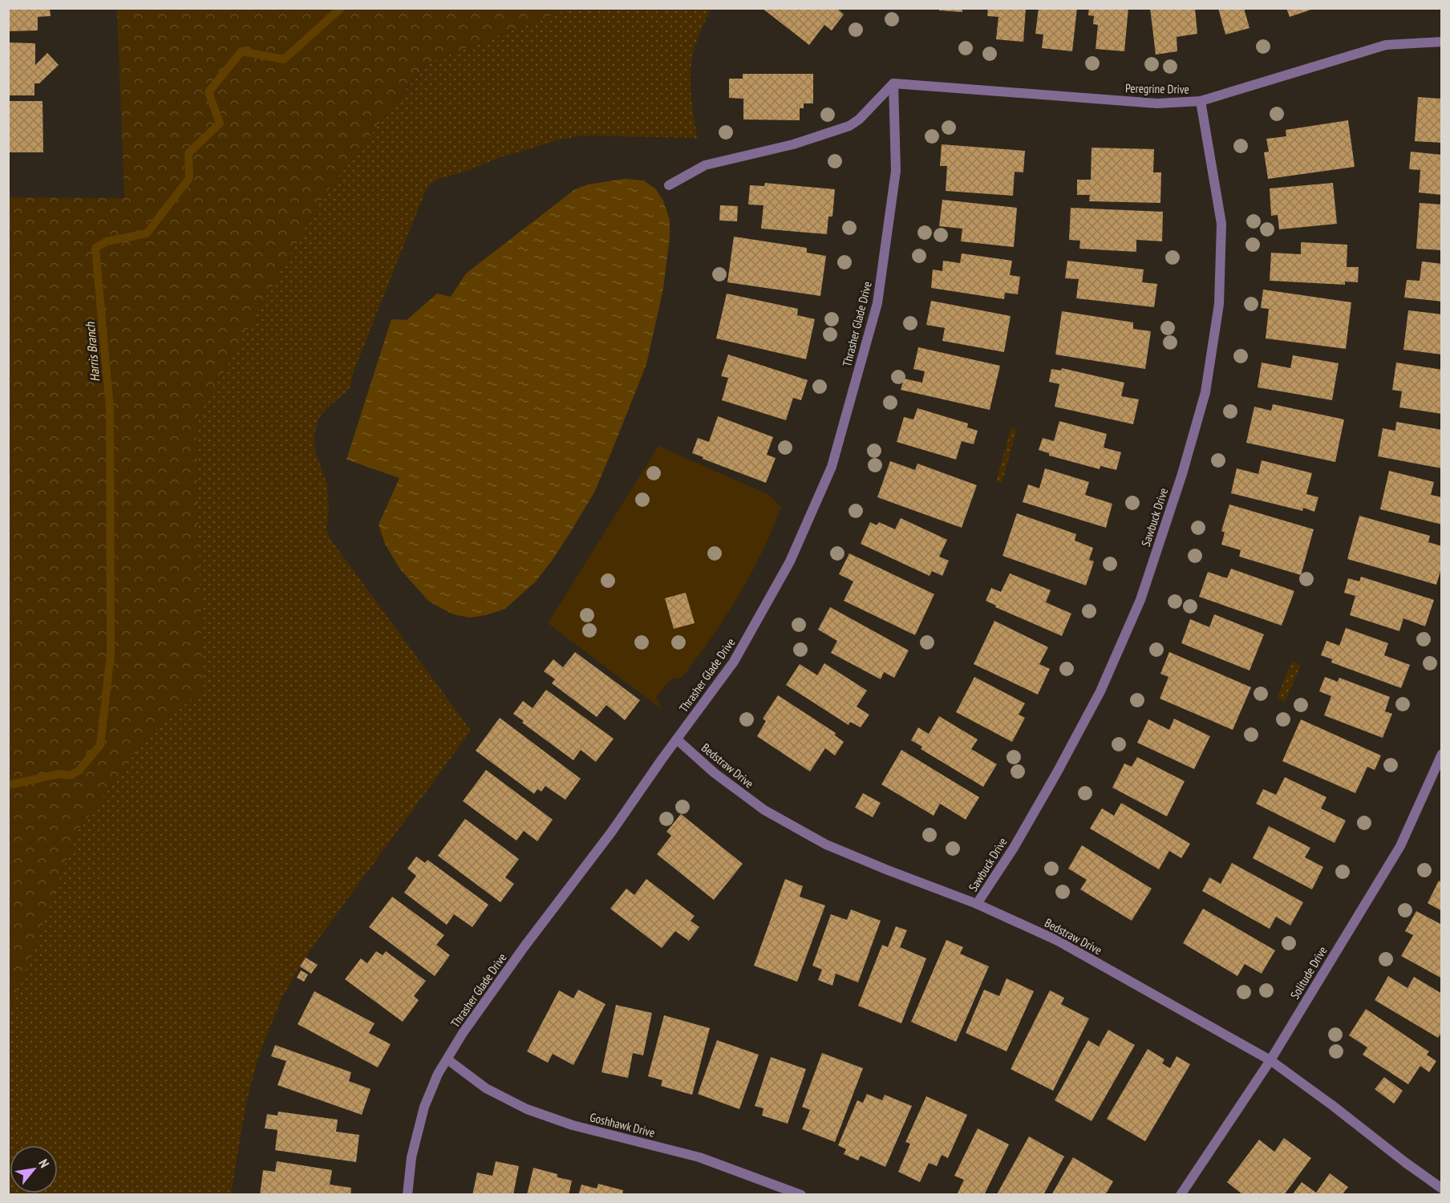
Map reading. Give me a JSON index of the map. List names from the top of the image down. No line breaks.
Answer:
{"streets":{"street":["Peregrine Drive","Thrasher Glade Drive","Sawbuck Drive","Bedstraw Drive","Solitude Drive","Goshhawk Drive"]},"crossings":[["Peregrine Drive","Thrasher Glade Drive"],["Peregrine Drive","Sawbuck Drive"],["Thrasher Glade Drive","Bedstraw Drive"],["Thrasher Glade Drive","Goshhawk Drive"],["Sawbuck Drive","Bedstraw Drive"],["Bedstraw Drive","Solitude Drive"]],"water":["Harris Branch"],"north":"top right"}
